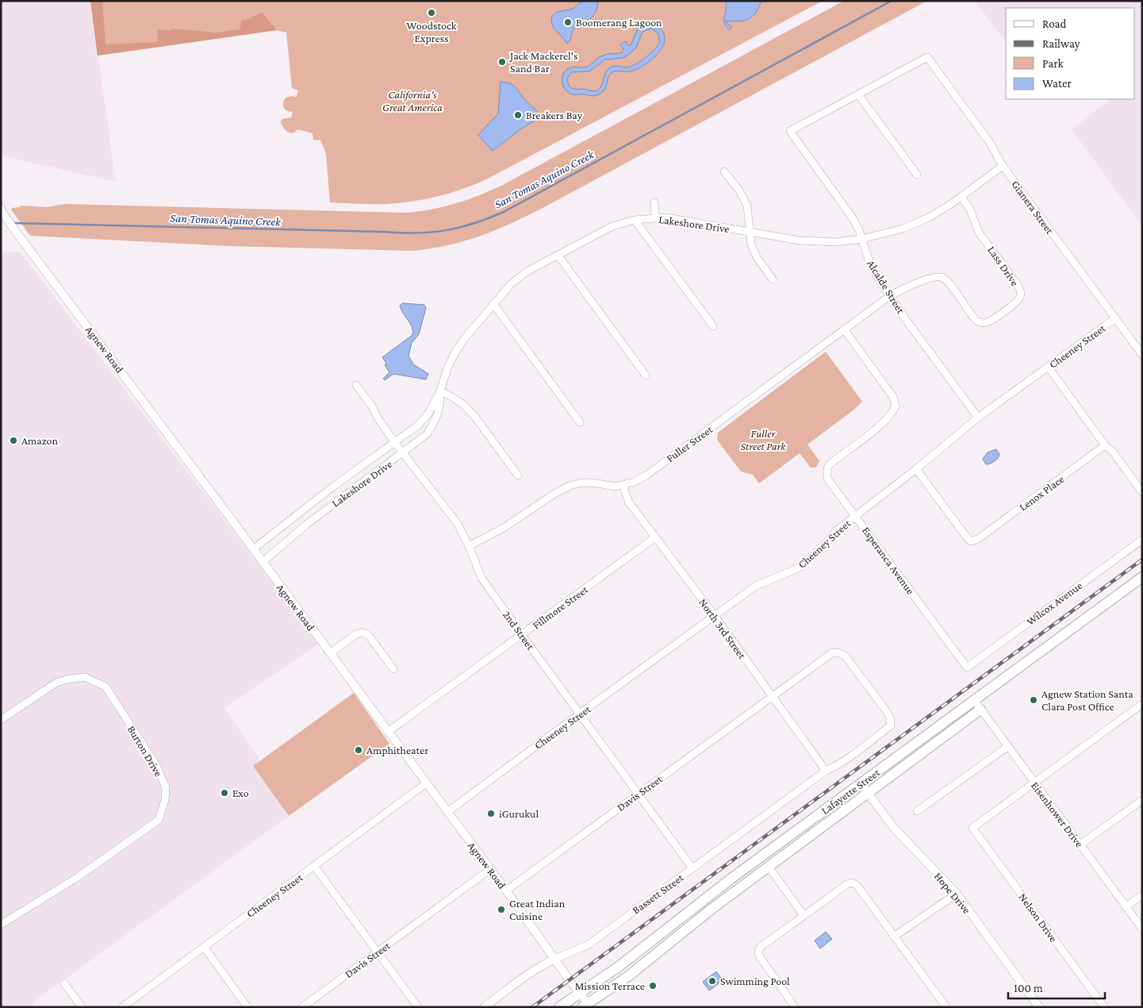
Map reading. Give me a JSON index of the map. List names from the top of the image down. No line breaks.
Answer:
{"streets":{"main road":["Lafayette Street"],"street":["Gianera Street","Lakeshore Drive","Lass Drive","Alcalde Street","Cheeney Street","Agnew Road","Fuller Street","Lenox Place","Esperanca Avenue","Wilcox Avenue","Fillmore Street","North 3rd Street","2nd Street","Burton Drive","Davis Street","Eisenhower Drive","Hope Drive","Bassett Street","Nelson Drive"]},"crossings":[["Gianera Street","Lakeshore Drive"],["Gianera Street","Alcalde Street"],["Gianera Street","Cheeney Street"],["Lakeshore Drive","Lass Drive"],["Lakeshore Drive","Alcalde Street"],["Lakeshore Drive","Agnew Road"],["Lakeshore Drive","2nd Street"],["Lass Drive","Alcalde Street"],["Lass Drive","Fuller Street"],["Alcalde Street","Cheeney Street"],["Alcalde Street","Fuller Street"],["Cheeney Street","Agnew Road"],["Cheeney Street","Lenox Place"],["Cheeney Street","Esperanca Avenue"],["Cheeney Street","North 3rd Street"],["Cheeney Street","2nd Street"],["Agnew Road","Fillmore Street"],["Agnew Road","Lafayette Street"],["Agnew Road","Davis Street"],["Agnew Road","Bassett Street"],["Fuller Street","Esperanca Avenue"],["Fuller Street","North 3rd Street"],["Fuller Street","2nd Street"],["Esperanca Avenue","Wilcox Avenue"],["Fillmore Street","North 3rd Street"],["Fillmore Street","2nd Street"],["North 3rd Street","Davis Street"],["North 3rd Street","Bassett Street"],["2nd Street","Davis Street"],["2nd Street","Bassett Street"],["Lafayette Street","Eisenhower Drive"],["Lafayette Street","Hope Drive"],["Davis Street","Bassett Street"],["Eisenhower Drive","Nelson Drive"]],"water":["San Tomas Aquino Creek"],"parks":["California's Great America","Fuller Street Park"],"places":["Woodstock Express","Boomerang Lagoon","Jack Mackerel's Sand Bar","Breakers Bay","Amazon","Agnew Station Santa Clara Post Office","Amphitheater","Exo","iGurukul","Great Indian Cuisine","Swimming Pool","Mission Terrace"],"legend":["Road","Railway","Park","Water"],"scale_bar":"100 m"}
